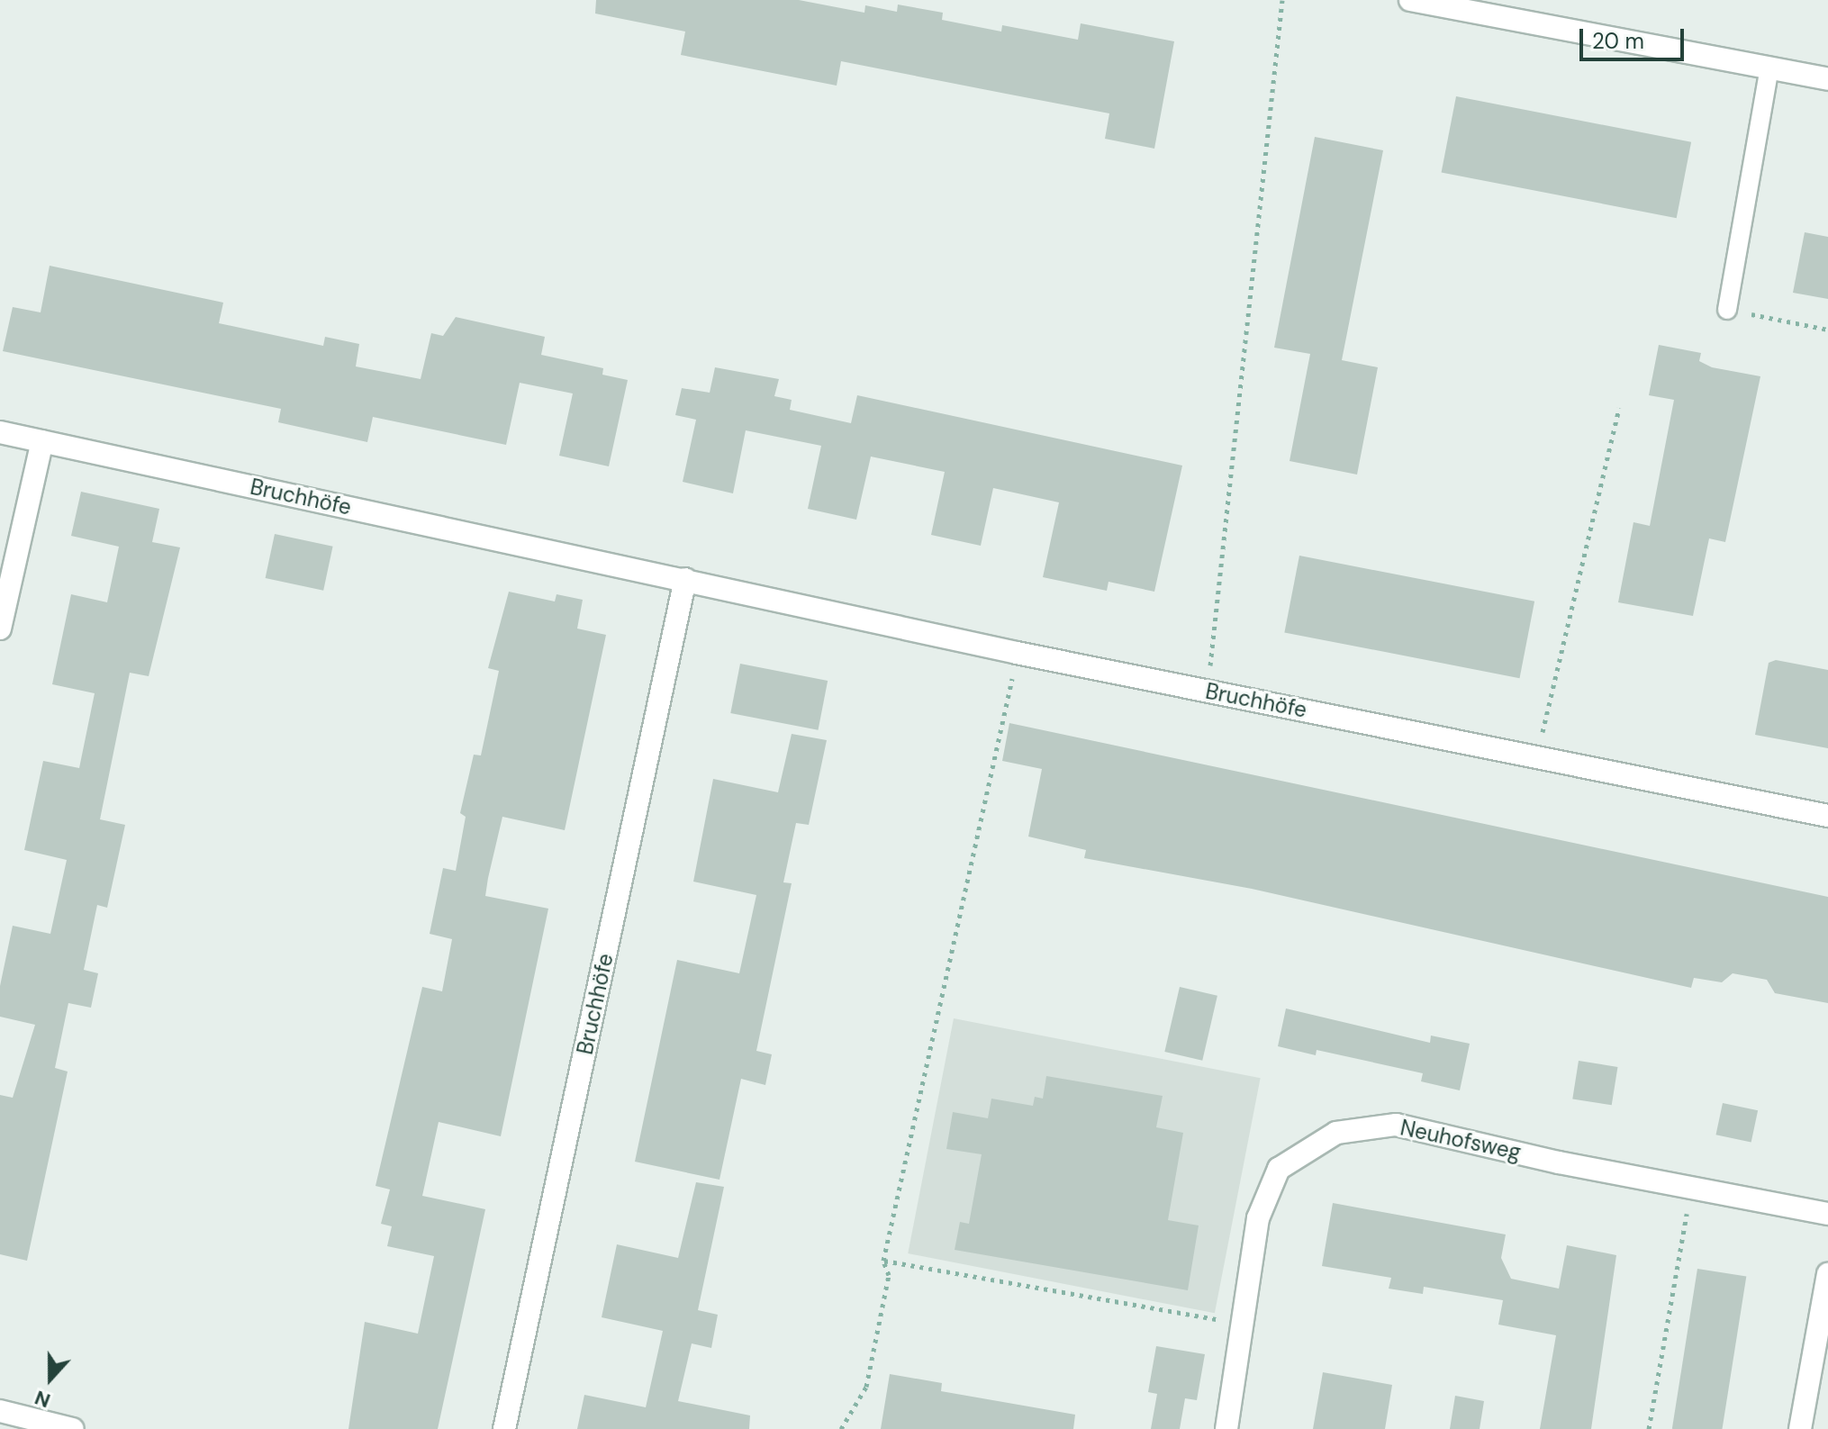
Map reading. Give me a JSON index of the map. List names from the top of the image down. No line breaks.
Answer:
{"streets":{"street":["Bruchhöfe","Neuhofsweg"]},"scale_bar":"20 m","north":"bottom"}
